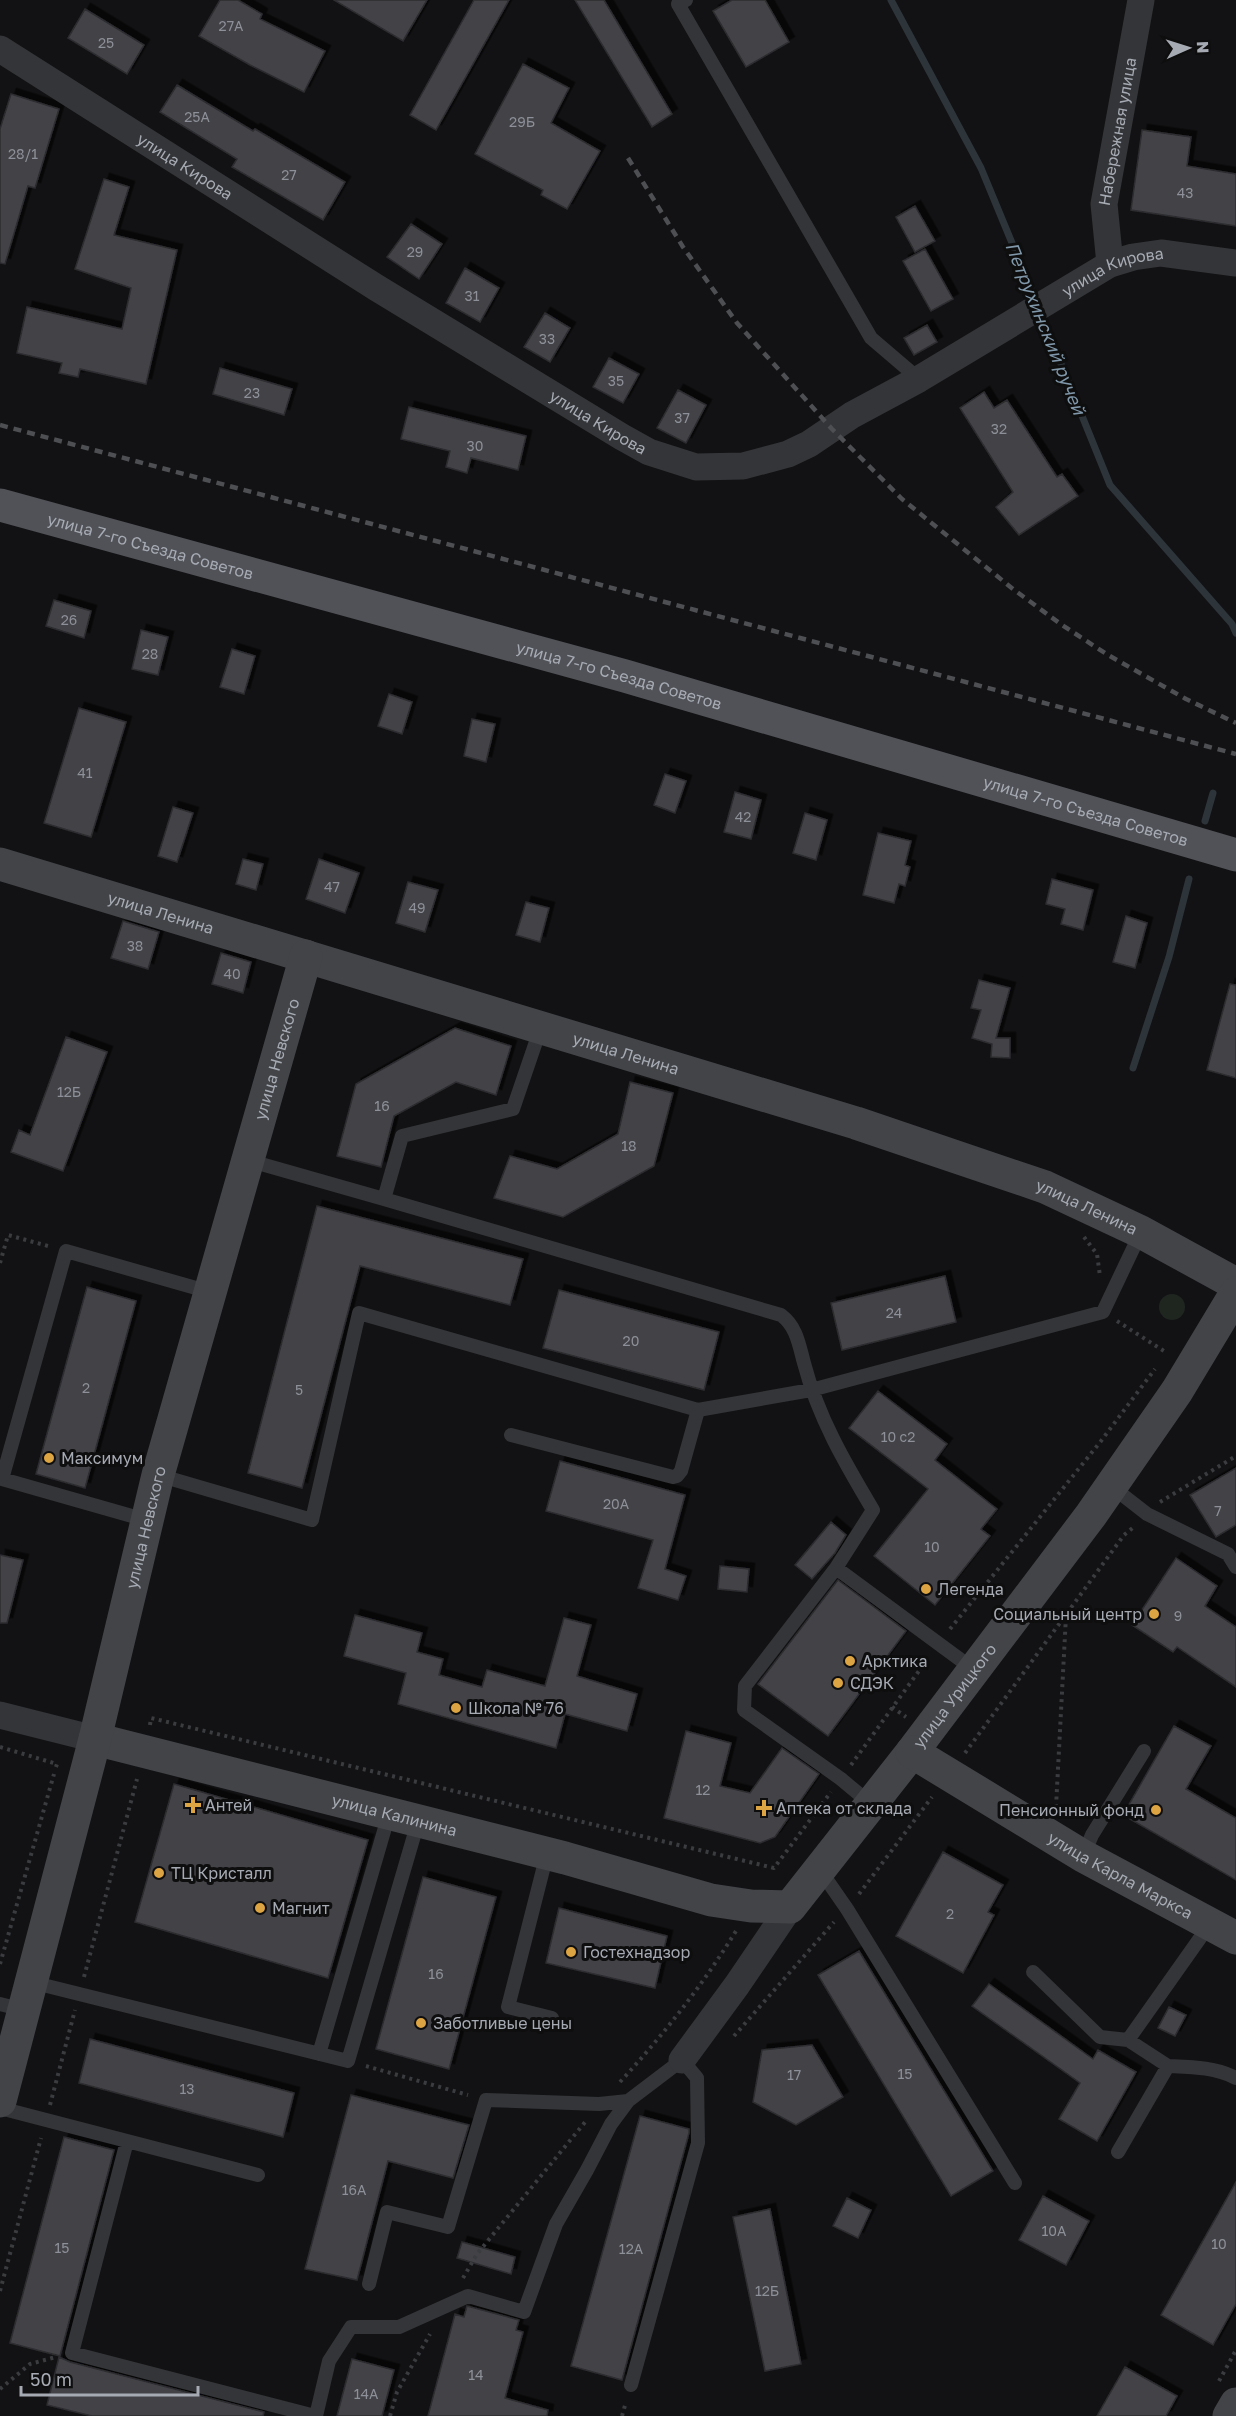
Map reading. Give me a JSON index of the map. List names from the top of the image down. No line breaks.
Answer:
{"streets":{"main road":["улица 7-го Съезда Советов"],"street":["Набережная улица","улица Кирова","улица Ленина","улица Невского","улица Урицкого","улица Калинина","улица Карла Маркса"]},"crossings":[["Набережная улица","улица Кирова"],["улица Ленина","улица Невского"],["улица Невского","улица Калинина"],["улица Урицкого","улица Калинина"],["улица Урицкого","улица Карла Маркса"]],"water":["Петрухинский ручей"],"places":{"other":["Максимум","Легенда","Социальный центр","Арктика","СДЭК","Школа № 76","Пенсионный фонд","ТЦ Кристалл","Магнит","Гостехнадзор","Заботливые цены"],"health":["Антей","Аптека от склада"]},"house_numbers":["27А","25","25А","29Б","28/1","27","43","29","31","33","35","23","37","32","30","26","28","41","42","47","49","38","40","12Б","16","18","24","20","2","5","10 с2","20А","7","10","9","12","2","16","15","17","13","16А","10А","10","15","12А","12Б","14","14А"],"scale_bar":"50 m","north":"right"}
